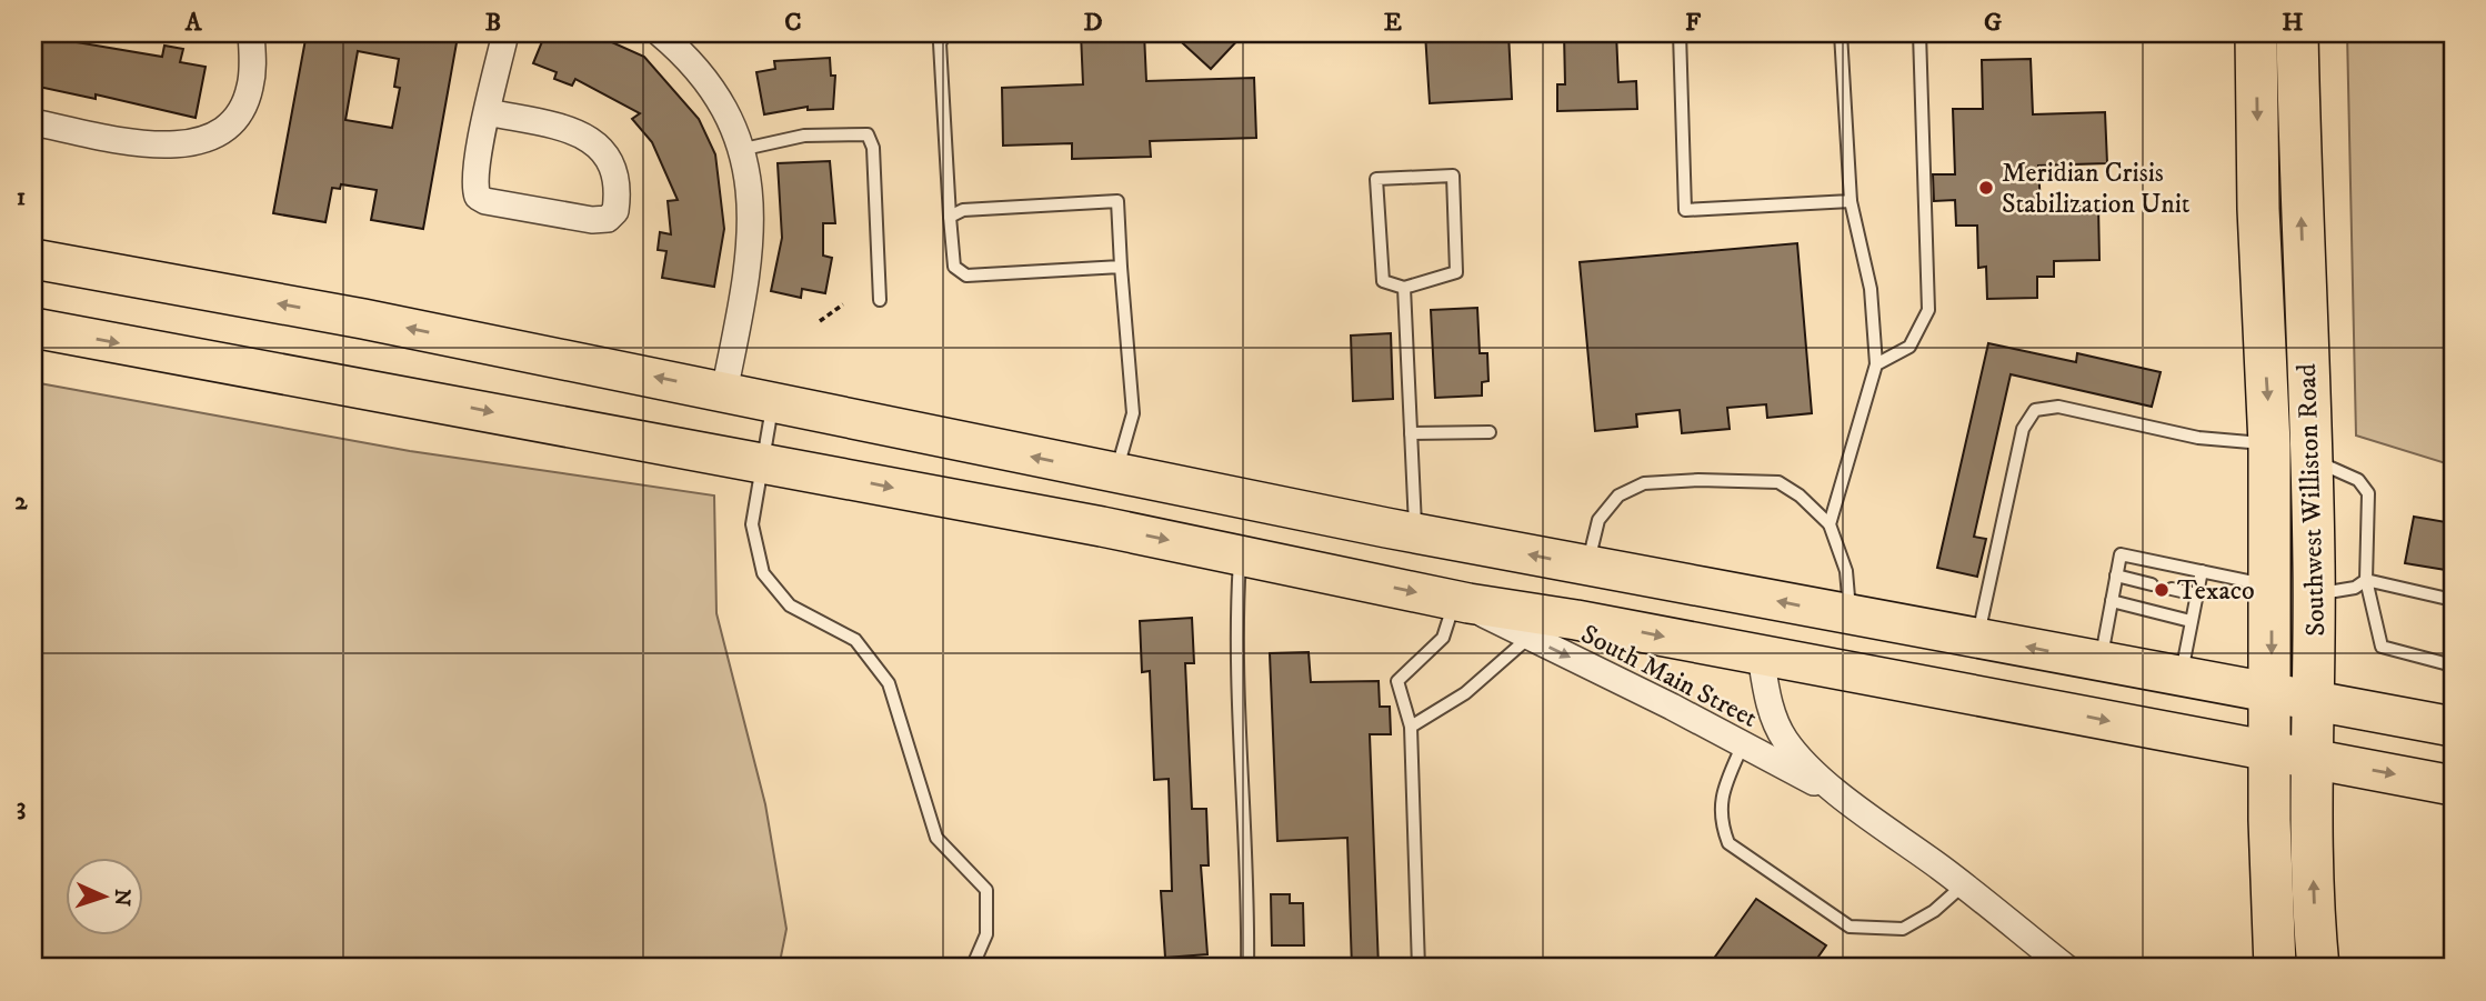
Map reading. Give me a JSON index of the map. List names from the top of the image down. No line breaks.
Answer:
{"streets":{"highway":["Southwest Williston Road"],"street":["South Main Street"]},"places":["Meridian Crisis Stabilization Unit","Texaco"],"north":"right","grid":{"columns":["A","B","C","D","E","F","G","H"],"rows":["1","2","3"]}}
